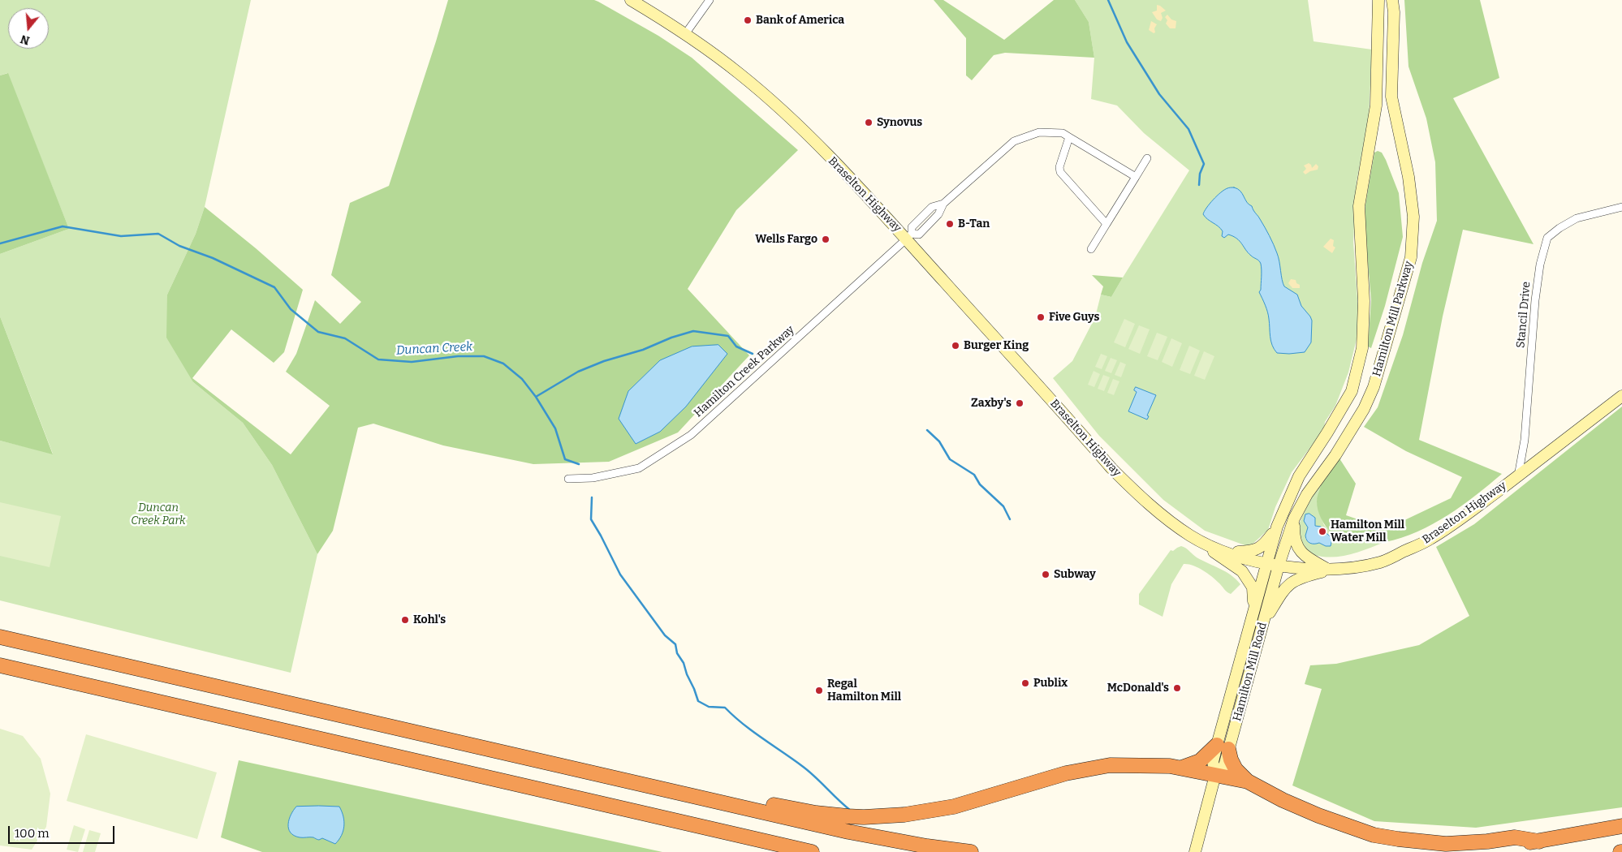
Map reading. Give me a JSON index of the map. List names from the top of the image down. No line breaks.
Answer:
{"streets":{"main road":["Braselton Highway","Hamilton Mill Parkway","Hamilton Mill Road"],"street":["Stancil Drive","Hamilton Creek Parkway"]},"crossings":[["Braselton Highway","Stancil Drive"],["Braselton Highway","Hamilton Mill Parkway"],["Braselton Highway","Hamilton Creek Parkway"],["Braselton Highway","Hamilton Mill Road"],["Hamilton Mill Parkway","Hamilton Mill Road"]],"water":["Duncan Creek"],"parks":["Duncan Creek Park"],"places":["Bank of America","Synovus","B-Tan","Wells Fargo","Five Guys","Burger King","Zaxby's","Hamilton Mill Water Mill","Subway","Kohl's","Publix","McDonald's","Regal Hamilton Mill"],"scale_bar":"100 m","north":"bottom"}
